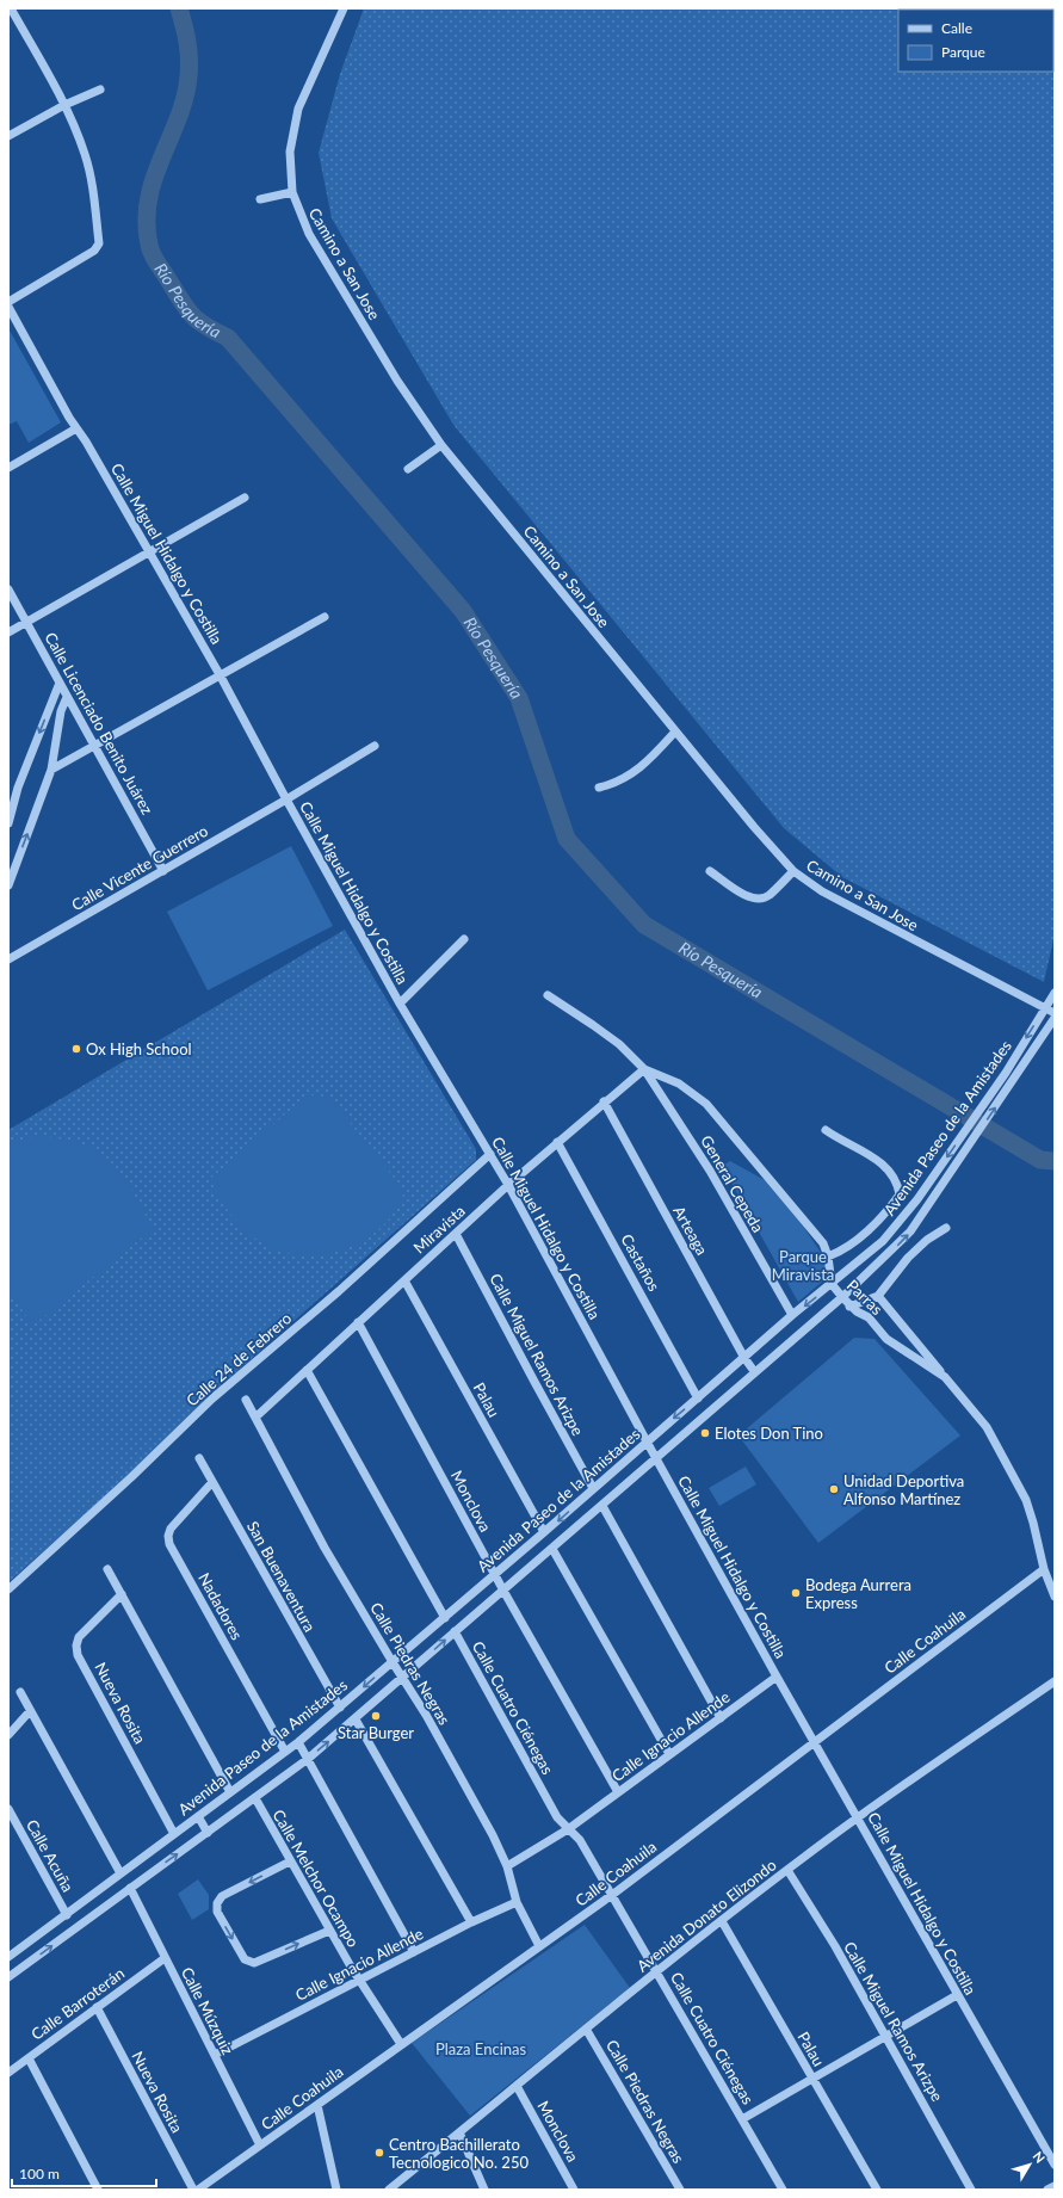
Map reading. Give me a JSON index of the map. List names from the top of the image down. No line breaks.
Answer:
{"streets":{"street":["Camino a San Jose","Calle Miguel Hidalgo y Costilla","Calle Licenciado Benito Juárez","Calle Vicente Guerrero","Avenida Paseo de la Amistades","General Cepeda","Miravista","Arteaga","Castaños","Parras","Calle Miguel Ramos Arizpe","Calle 24 de Febrero","Palau","Monclova","San Buenaventura","Nadadores","Calle Coahuila","Calle Piedras Negras","Nueva Rosita","Calle Cuatro Ciénegas","Calle Ignacio Allende","Calle Acuña","Calle Melchor Ocampo","Avenida Donato Elizondo","Calle Barroterán","Calle Múzquiz"]},"crossings":[["Camino a San Jose","Avenida Paseo de la Amistades"],["Calle Miguel Hidalgo y Costilla","Calle Vicente Guerrero"],["Calle Miguel Hidalgo y Costilla","Avenida Paseo de la Amistades"],["Calle Miguel Hidalgo y Costilla","Miravista"],["Calle Miguel Hidalgo y Costilla","Calle 24 de Febrero"],["Calle Miguel Hidalgo y Costilla","Calle Coahuila"],["Calle Miguel Hidalgo y Costilla","Calle Ignacio Allende"],["Calle Miguel Hidalgo y Costilla","Avenida Donato Elizondo"],["Calle Licenciado Benito Juárez","Calle Vicente Guerrero"],["Avenida Paseo de la Amistades","General Cepeda"],["Avenida Paseo de la Amistades","Arteaga"],["Avenida Paseo de la Amistades","Castaños"],["Avenida Paseo de la Amistades","Parras"],["Avenida Paseo de la Amistades","Calle Miguel Ramos Arizpe"],["Avenida Paseo de la Amistades","Palau"],["Avenida Paseo de la Amistades","Monclova"],["Avenida Paseo de la Amistades","San Buenaventura"],["Avenida Paseo de la Amistades","Nadadores"],["Avenida Paseo de la Amistades","Calle Piedras Negras"],["Avenida Paseo de la Amistades","Nueva Rosita"],["Avenida Paseo de la Amistades","Calle Cuatro Ciénegas"],["Avenida Paseo de la Amistades","Calle Acuña"],["Avenida Paseo de la Amistades","Calle Melchor Ocampo"],["Avenida Paseo de la Amistades","Calle Múzquiz"],["General Cepeda","Miravista"],["General Cepeda","Parras"],["Miravista","Arteaga"],["Miravista","Castaños"],["Miravista","Parras"],["Miravista","Calle Miguel Ramos Arizpe"],["Miravista","Palau"],["Miravista","Monclova"],["Miravista","Calle Piedras Negras"],["Parras","Calle Coahuila"],["Calle Miguel Ramos Arizpe","Avenida Donato Elizondo"],["Palau","Avenida Donato Elizondo"],["Monclova","Calle Ignacio Allende"],["Monclova","Avenida Donato Elizondo"],["San Buenaventura","Nadadores"],["Calle Coahuila","Calle Piedras Negras"],["Calle Coahuila","Calle Cuatro Ciénegas"],["Calle Coahuila","Calle Melchor Ocampo"],["Calle Coahuila","Calle Múzquiz"],["Calle Piedras Negras","Calle Ignacio Allende"],["Calle Piedras Negras","Avenida Donato Elizondo"],["Nueva Rosita","Calle Barroterán"],["Calle Cuatro Ciénegas","Calle Ignacio Allende"],["Calle Cuatro Ciénegas","Avenida Donato Elizondo"],["Calle Ignacio Allende","Calle Melchor Ocampo"],["Calle Ignacio Allende","Calle Múzquiz"],["Calle Barroterán","Calle Múzquiz"]],"water":["Río Pesquería"],"parks":["Parque Miravista","Plaza Encinas"],"places":["Ox High School","Elotes Don Tino","Unidad Deportiva Alfonso Martínez","Bodega Aurrera Express","Star Burger","Centro Bachillerato Tecnologico No. 250"],"legend":["Calle","Parque"],"scale_bar":"100 m","north":"top right"}
